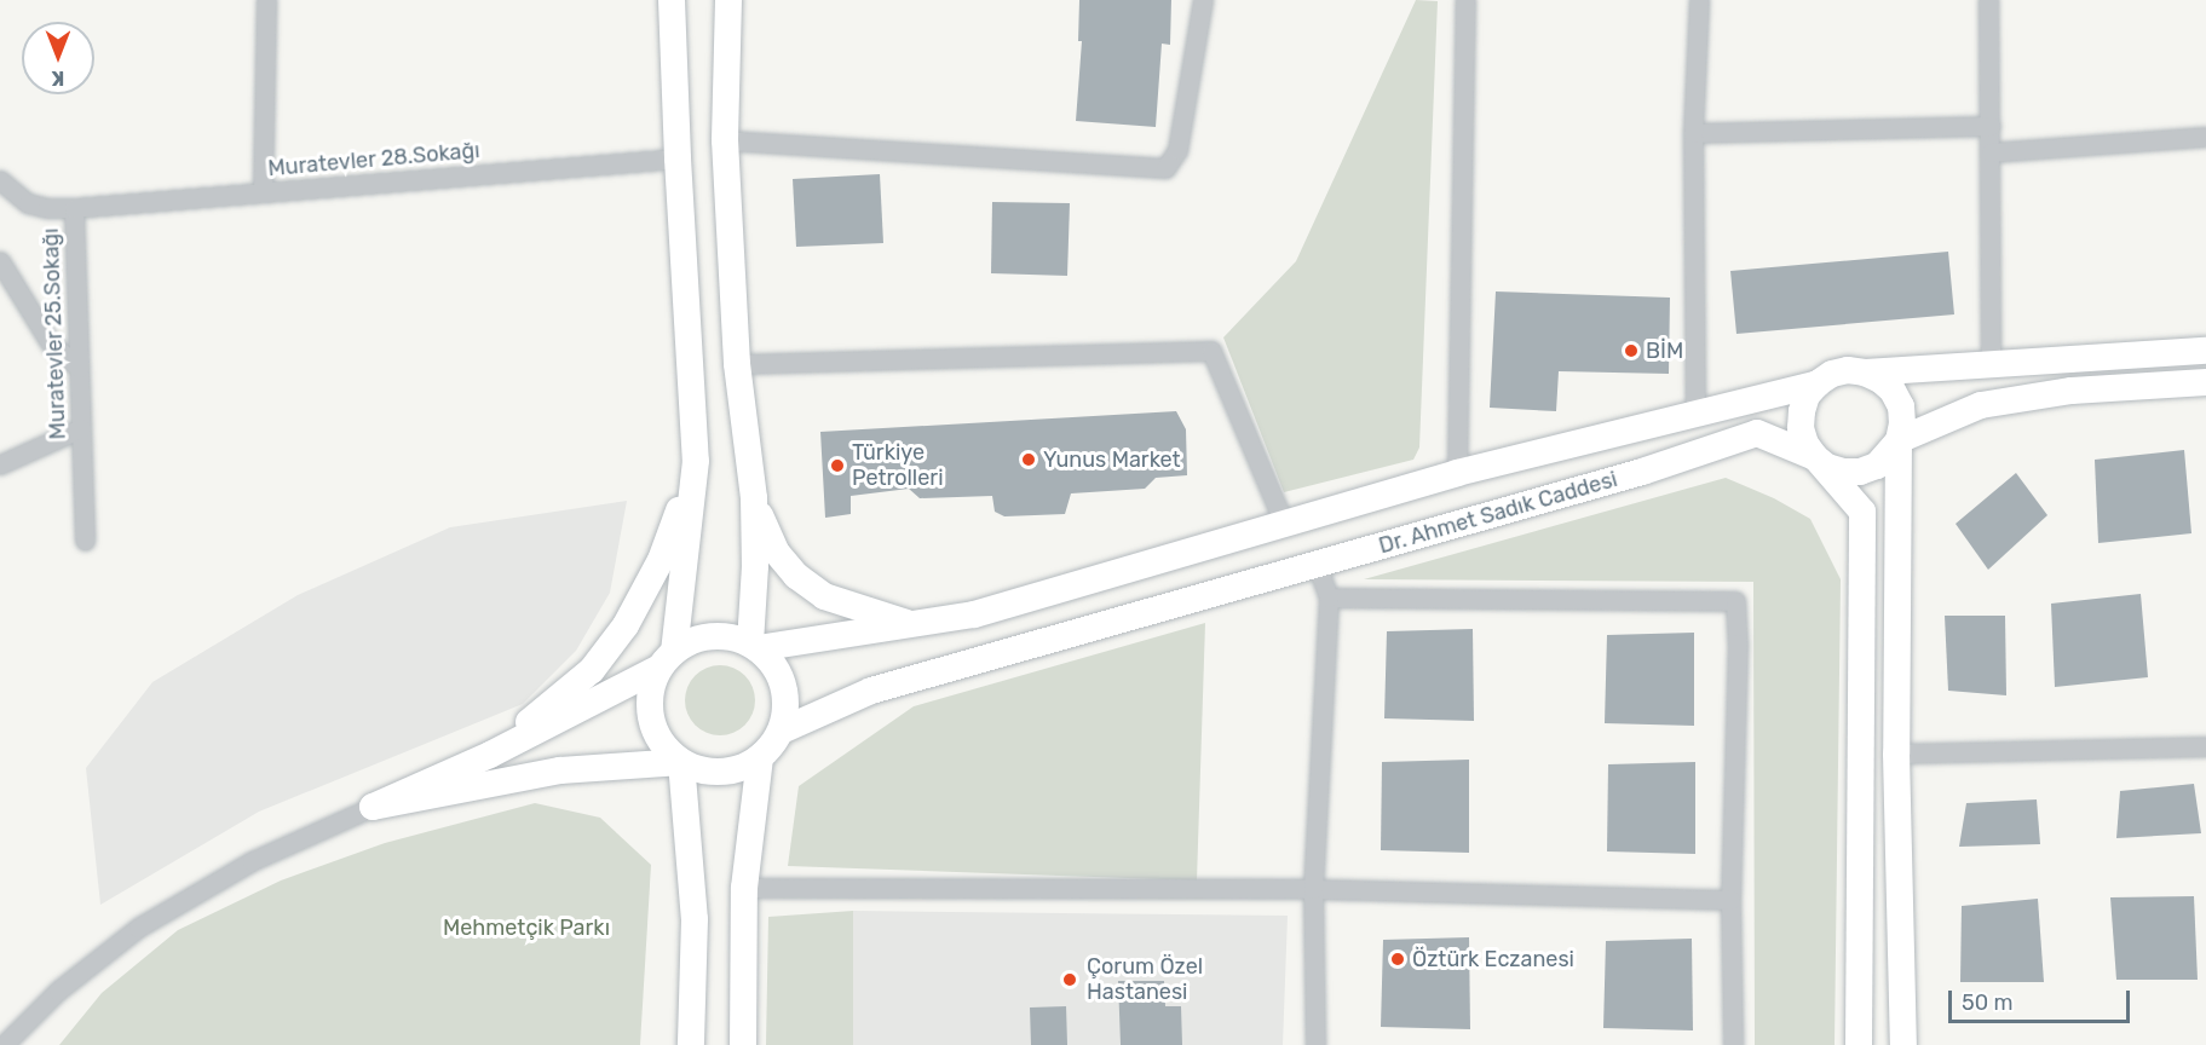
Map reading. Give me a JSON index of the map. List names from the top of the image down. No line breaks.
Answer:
{"streets":{"street":["Muratevler 28.Sokağı","Muratevler 25.Sokağı","Dr. Ahmet Sadık Caddesi"]},"crossings":[["Muratevler 28.Sokağı","Muratevler 25.Sokağı"]],"parks":["Mehmetçik Parkı"],"places":["BİM","Yunus Market","Türkiye Petrolleri","Öztürk Eczanesi","Çorum Özel Hastanesi"],"scale_bar":"50 m","north":"bottom"}
